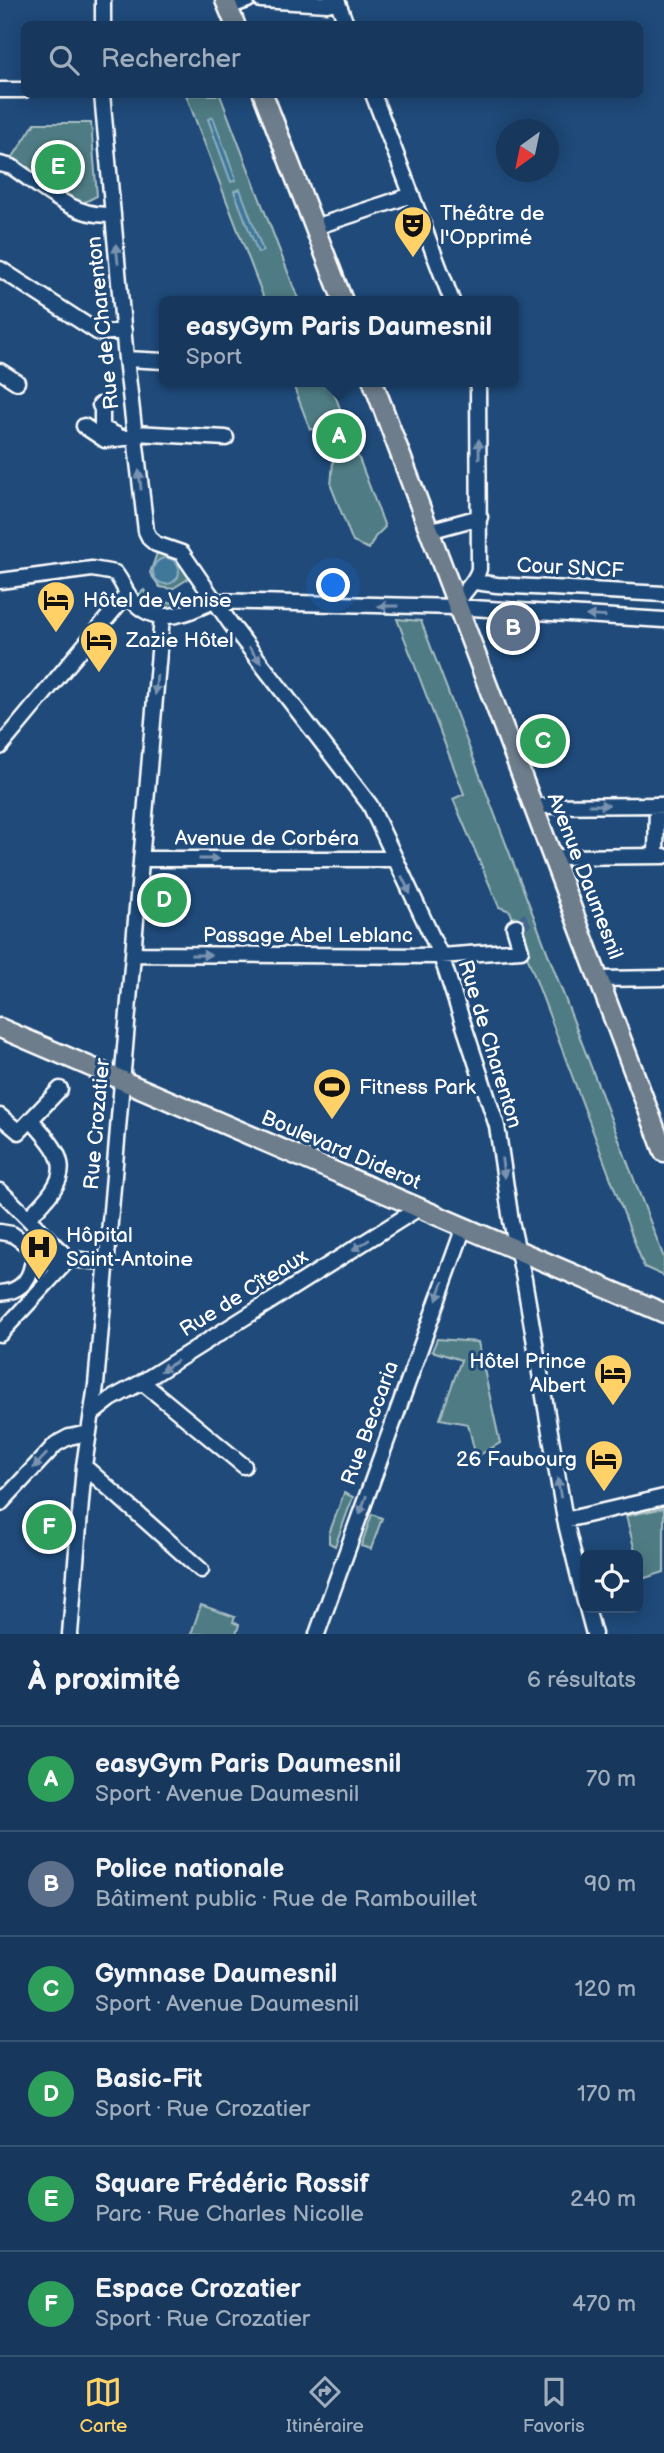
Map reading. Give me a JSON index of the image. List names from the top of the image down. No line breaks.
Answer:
{"streets":{"main road":["Avenue Daumesnil","Boulevard Diderot"],"street":["Rue de Charenton","Cour SNCF","Avenue de Corbéra","Passage Abel Leblanc","Rue Crozatier","Rue de Cîteaux","Rue Beccaria"]},"crossings":[["Rue de Charenton","Avenue de Corbéra"],["Rue de Charenton","Passage Abel Leblanc"],["Rue de Charenton","Boulevard Diderot"],["Avenue de Corbéra","Rue Crozatier"],["Passage Abel Leblanc","Rue Crozatier"],["Rue Crozatier","Boulevard Diderot"],["Rue Crozatier","Rue de Cîteaux"],["Boulevard Diderot","Rue de Cîteaux"],["Boulevard Diderot","Rue Beccaria"]],"one_way":["Avenue de Corbéra","Passage Abel Leblanc","Rue de Cîteaux","Rue Beccaria"],"places":{"theatre":["Théâtre de l'Opprimé"],"hotel":["Hôtel de Venise","Zazie Hôtel","Hôtel Prince Albert","26 Faubourg"],"sports":["Fitness Park"],"hospital":["Hôpital Saint-Antoine"]},"north":"bottom left","page":{"search":"Rechercher","pins":["E","A","B","C","D","F"],"popup":["easyGym Paris Daumesnil","Sport"],"heading":["À proximité","6 résultats"],"list":[{"mark":"A","name":"easyGym Paris Daumesnil","note":"Sport · Avenue Daumesnil","value":"70 m"},{"mark":"B","name":"Police nationale","note":"Bâtiment public · Rue de Rambouillet","value":"90 m"},{"mark":"C","name":"Gymnase Daumesnil","note":"Sport · Avenue Daumesnil","value":"120 m"},{"mark":"D","name":"Basic-Fit","note":"Sport · Rue Crozatier","value":"170 m"},{"mark":"E","name":"Square Frédéric Rossif","note":"Parc · Rue Charles Nicolle","value":"240 m"},{"mark":"F","name":"Espace Crozatier","note":"Sport · Rue Crozatier","value":"470 m"}],"nav":["Carte","Itinéraire","Favoris"]}}
